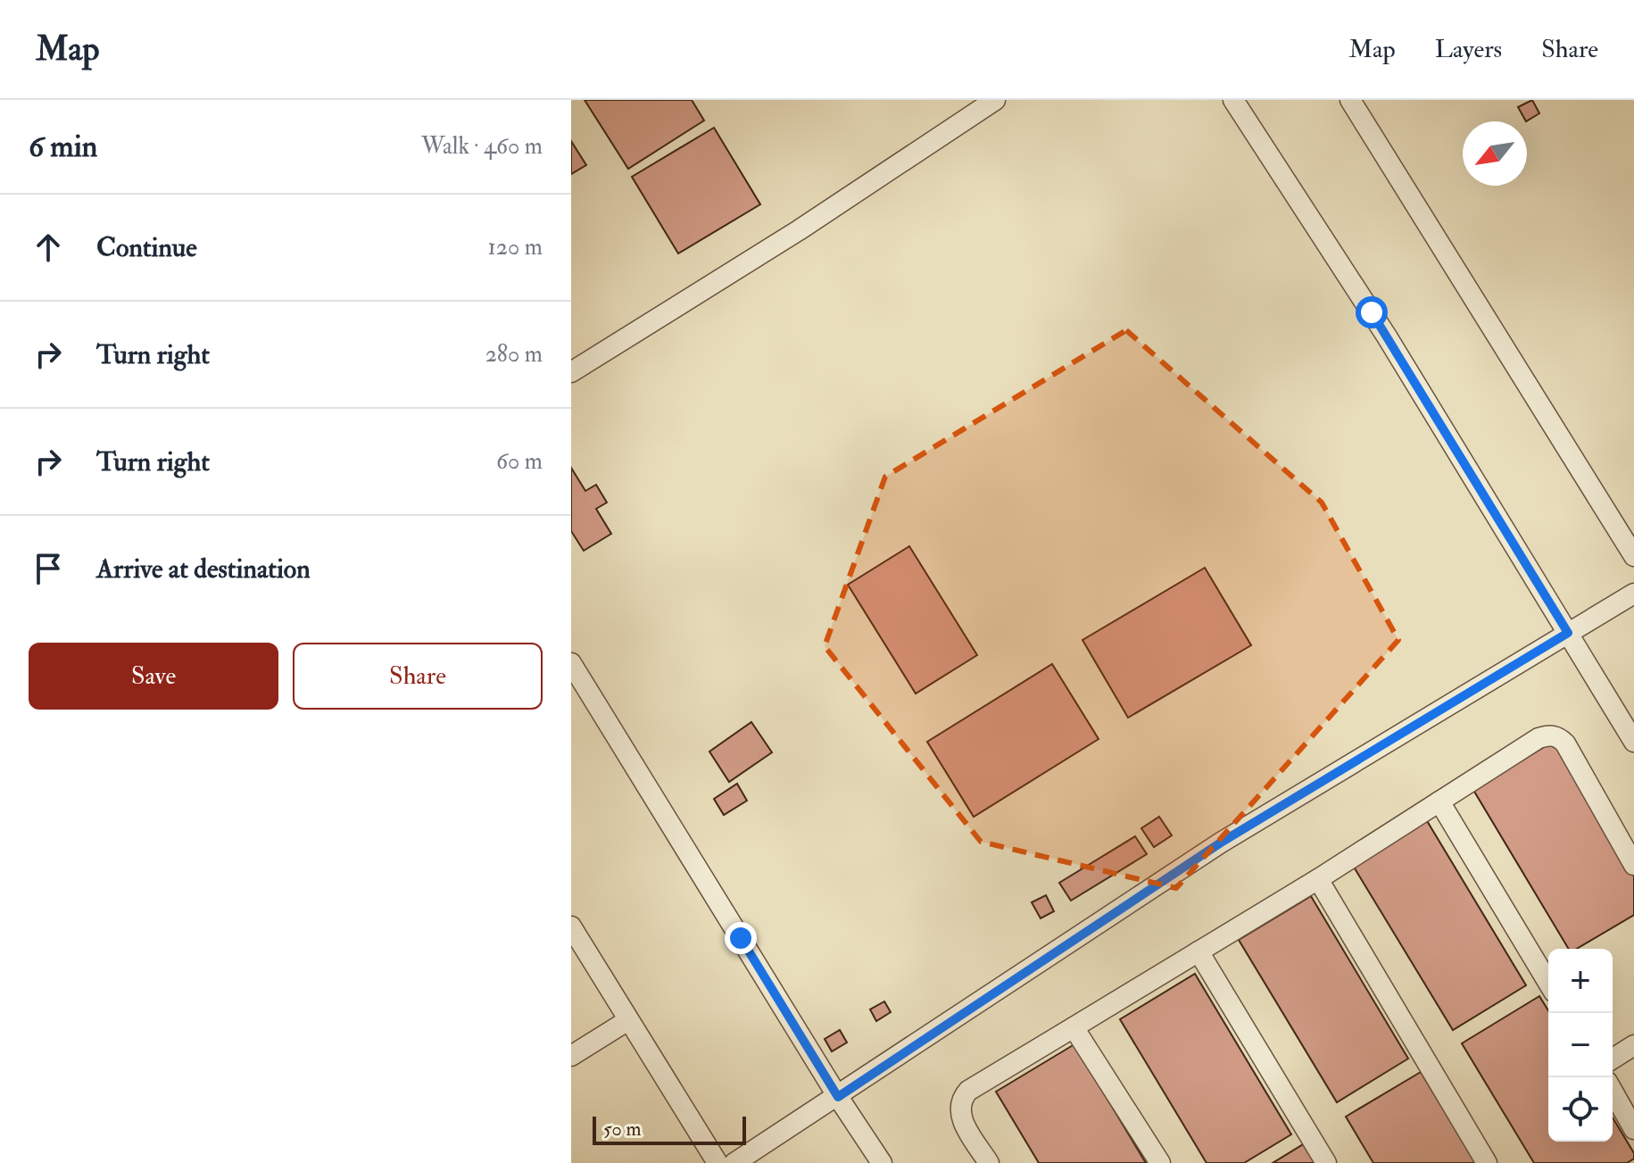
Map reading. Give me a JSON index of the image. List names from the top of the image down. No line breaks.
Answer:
{"scale_bar":"50 m","north":"bottom left","page":{"header":"Map","nav":["Map","Layers","Share"],"heading":["6 min","Walk · 460 m"],"list":[["Continue","120 m"],["Turn right","280 m"],["Turn right","60 m"],"Arrive at destination"],"buttons":["Save","Share"],"map_buttons":["+","−"],"scale":"50 m"}}
